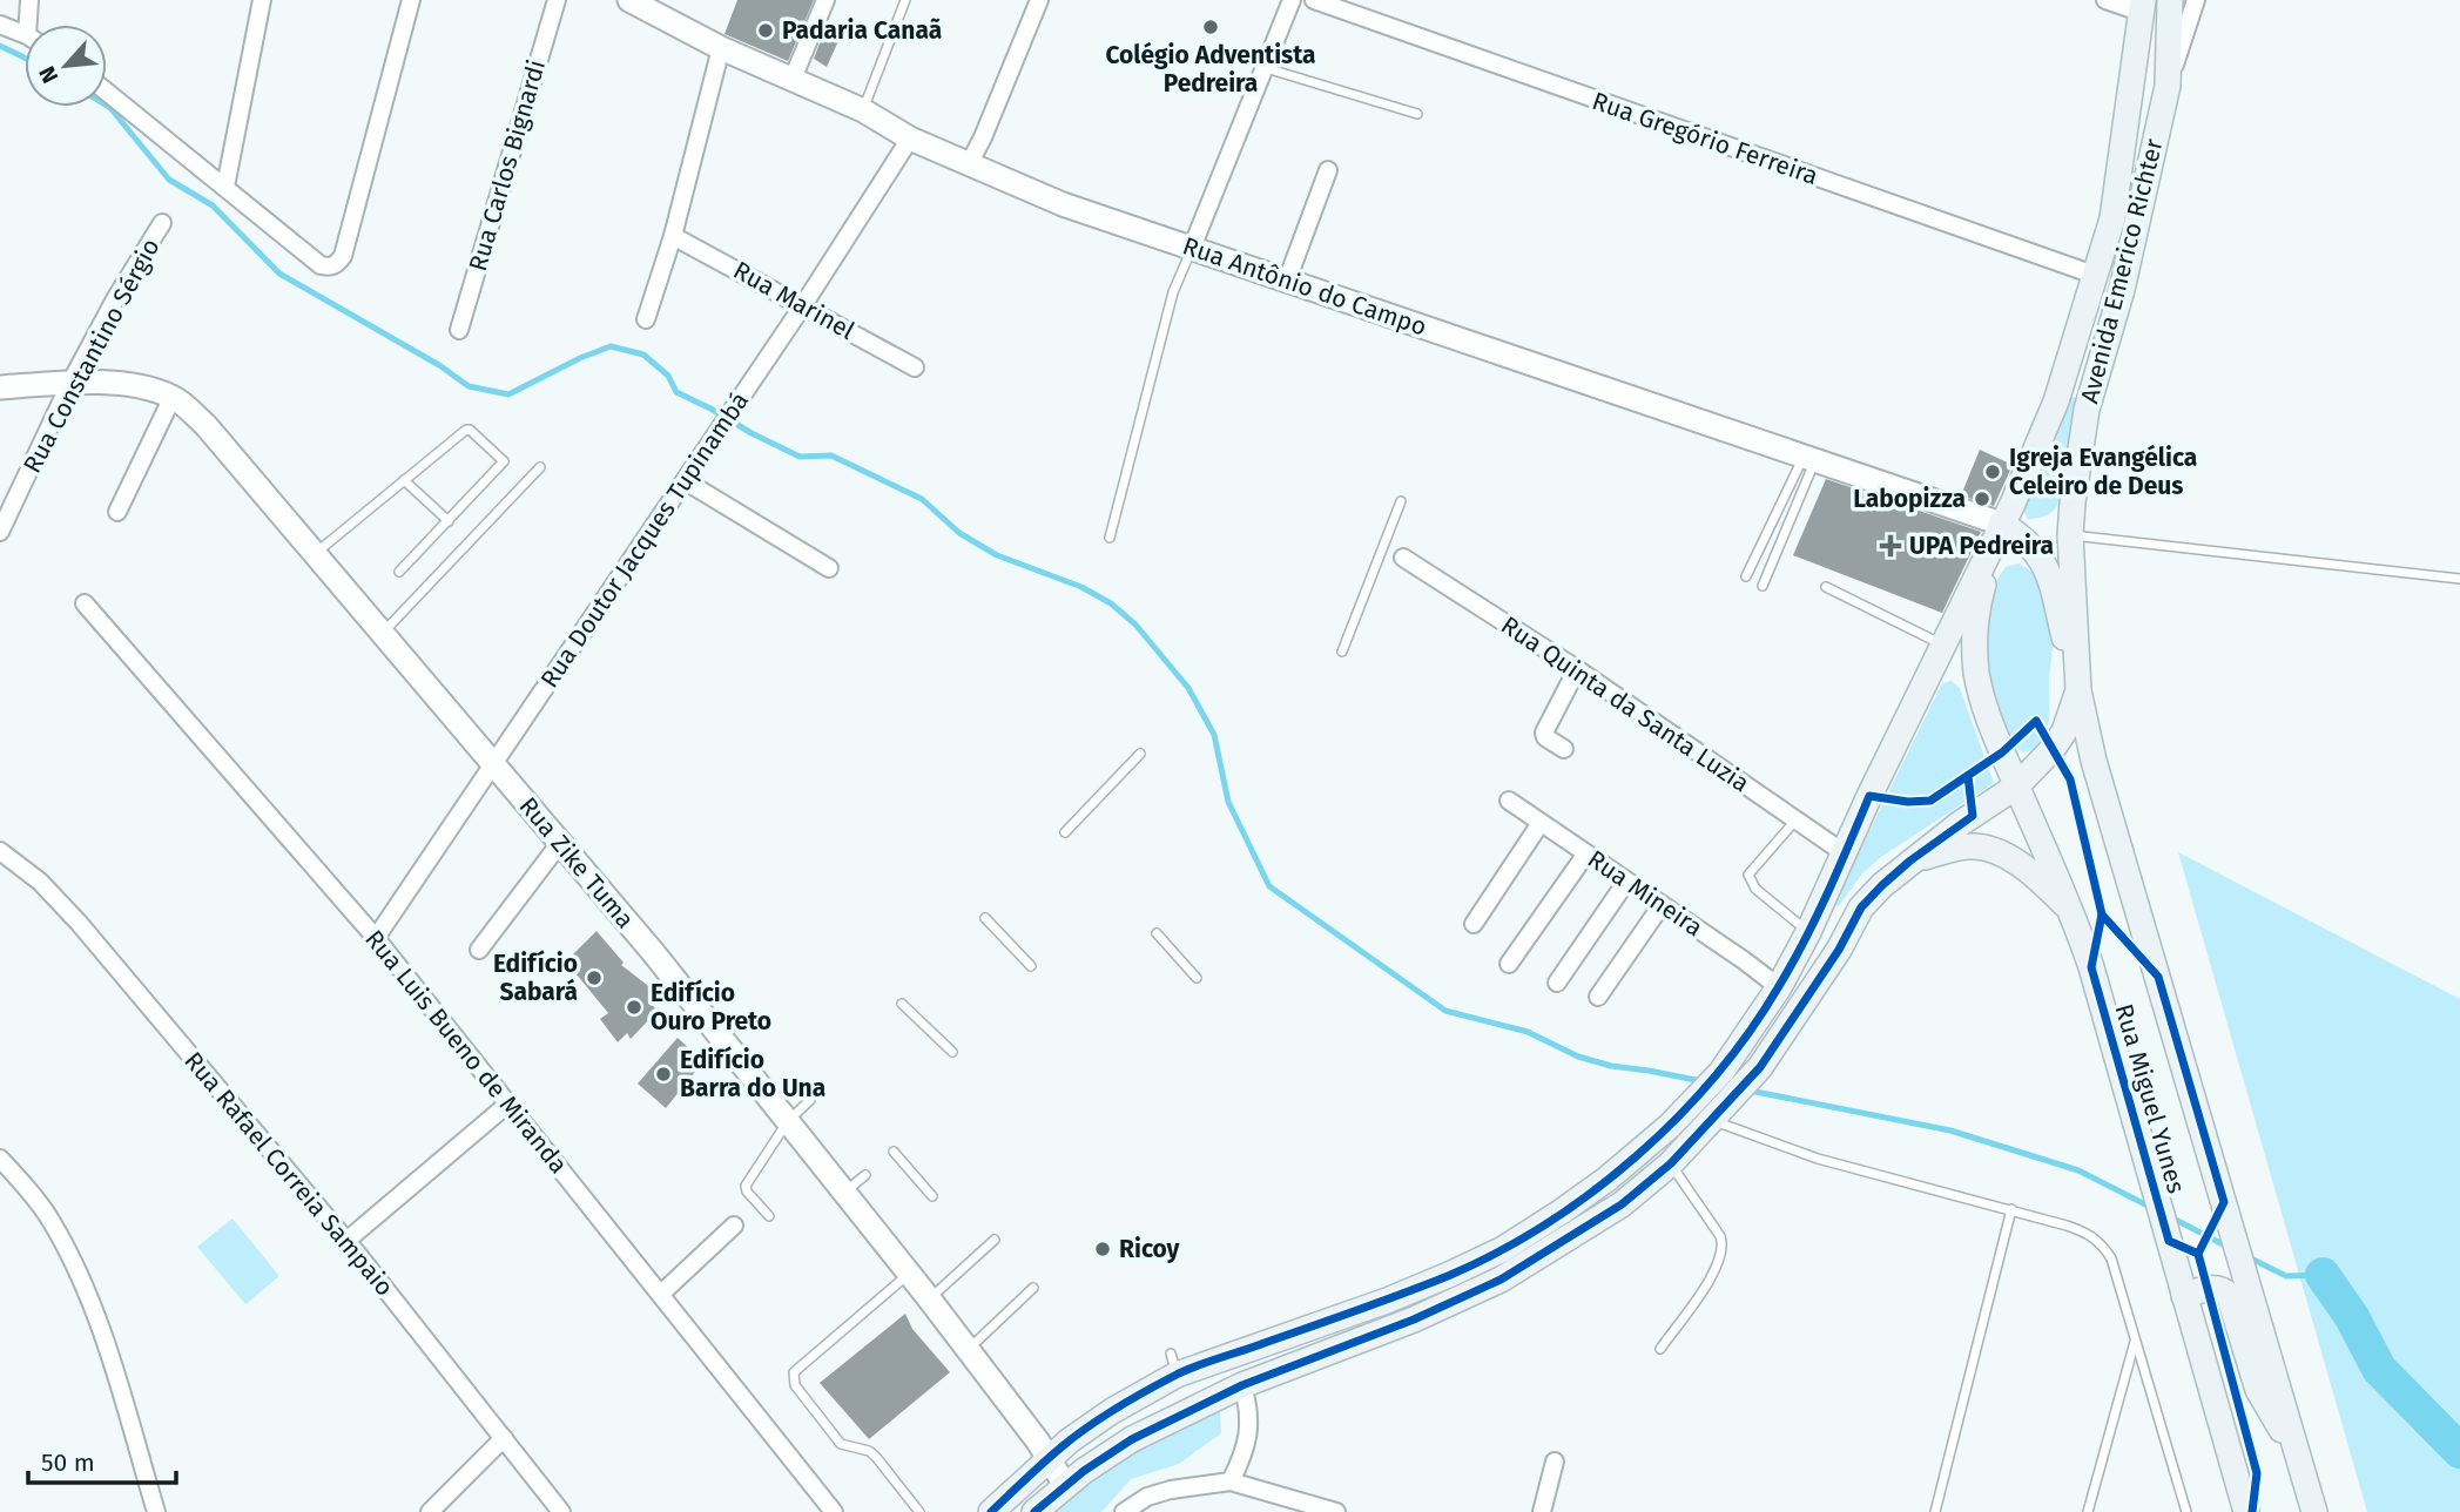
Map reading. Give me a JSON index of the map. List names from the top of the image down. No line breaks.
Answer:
{"streets":{"main road":["Avenida Emerico Richter","Rua Miguel Yunes"],"street":["Rua Gregório Ferreira","Rua Carlos Bignardi","Rua Antônio do Campo","Rua Marinel","Rua Constantino Sérgio","Rua Doutor Jacques Tupinambá","Rua Quinta da Santa Luzia","Rua Zike Tuma","Rua Mineira","Rua Luis Bueno de Miranda","Rua Rafael Correia Sampaio"]},"crossings":[["Rua Gregório Ferreira","Avenida Emerico Richter"],["Avenida Emerico Richter","Rua Antônio do Campo"],["Avenida Emerico Richter","Rua Miguel Yunes"],["Rua Antônio do Campo","Rua Doutor Jacques Tupinambá"],["Rua Antônio do Campo","Rua Miguel Yunes"],["Rua Marinel","Rua Doutor Jacques Tupinambá"],["Rua Constantino Sérgio","Rua Zike Tuma"],["Rua Doutor Jacques Tupinambá","Rua Zike Tuma"],["Rua Doutor Jacques Tupinambá","Rua Luis Bueno de Miranda"]],"places":{"other":["Colégio Adventista Pedreira","Padaria Canaã","Igreja Evangélica Celeiro de Deus","Labopizza","Edifício Sabará","Edifício Ouro Preto","Edifício Barra do Una","Ricoy"],"health":["UPA Pedreira"]},"scale_bar":"50 m","north":"bottom left"}
